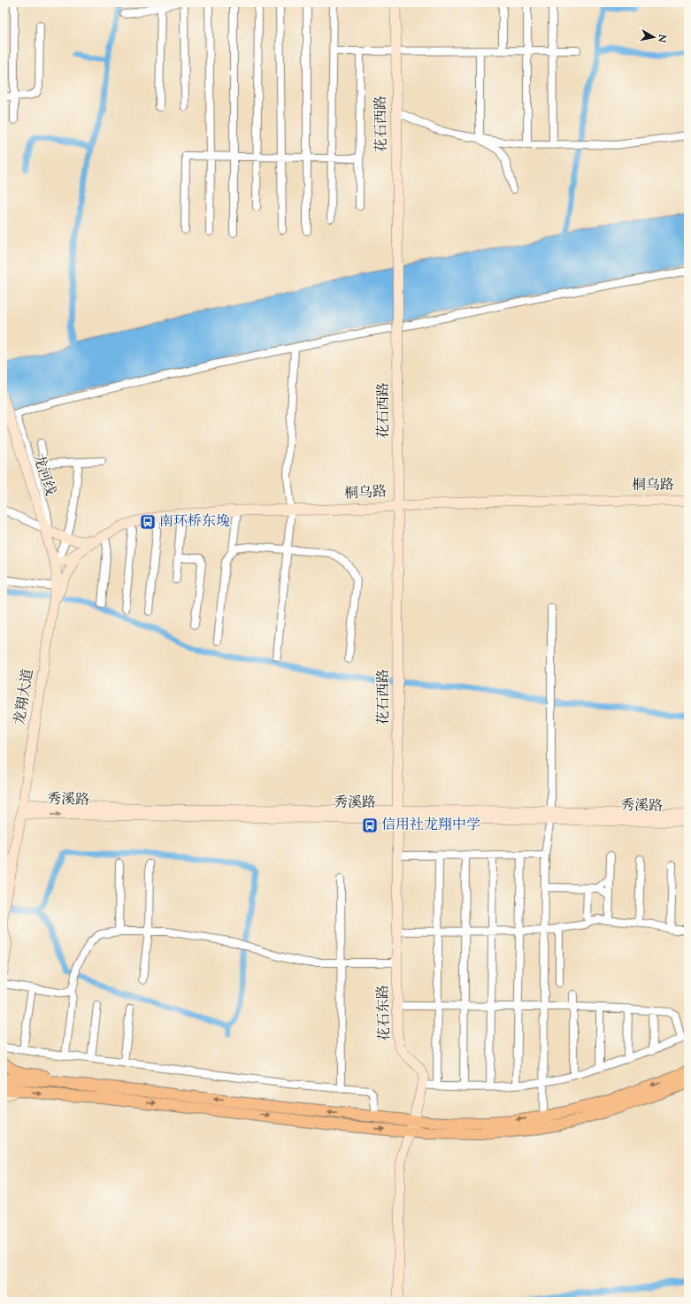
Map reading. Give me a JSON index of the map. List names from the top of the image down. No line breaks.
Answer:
{"streets":{"street":["花石西路","龙河线","桐乌路","龙翔大道","秀溪路","花石东路"]},"crossings":[["花石西路","桐乌路"],["花石西路","秀溪路"],["花石西路","花石东路"],["龙河线","桐乌路"],["龙河线","龙翔大道"],["桐乌路","龙翔大道"],["龙翔大道","秀溪路"],["秀溪路","花石东路"]],"places":{"bus stop":["南环桥东堍","信用社龙翔中学"]},"north":"right"}
